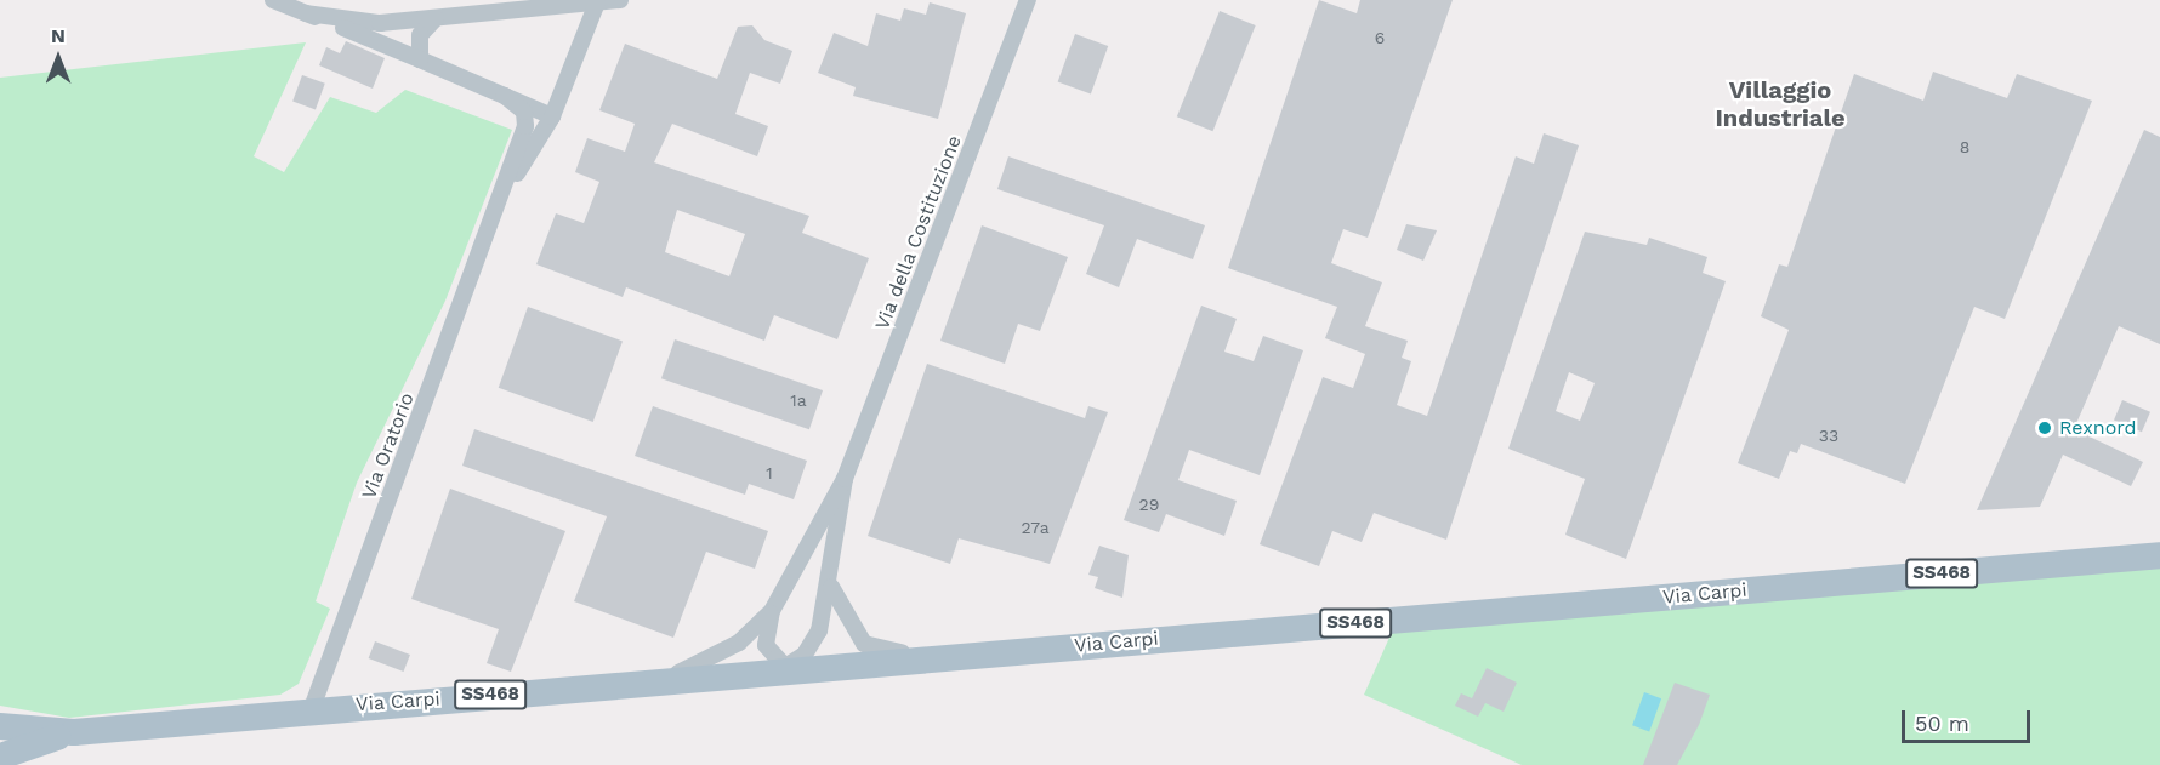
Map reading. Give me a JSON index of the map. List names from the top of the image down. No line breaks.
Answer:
{"streets":{"main road":["SS468","Via Carpi"],"street":["Via della Costituzione","Via Oratorio"]},"crossings":[["Via della Costituzione","Via Carpi"],["Via Oratorio","Via Carpi"]],"districts":["Villaggio Industriale"],"places":["Rexnord"],"house_numbers":["6","8","1a","33","1","29","27a"],"scale_bar":"50 m","north":"top"}
